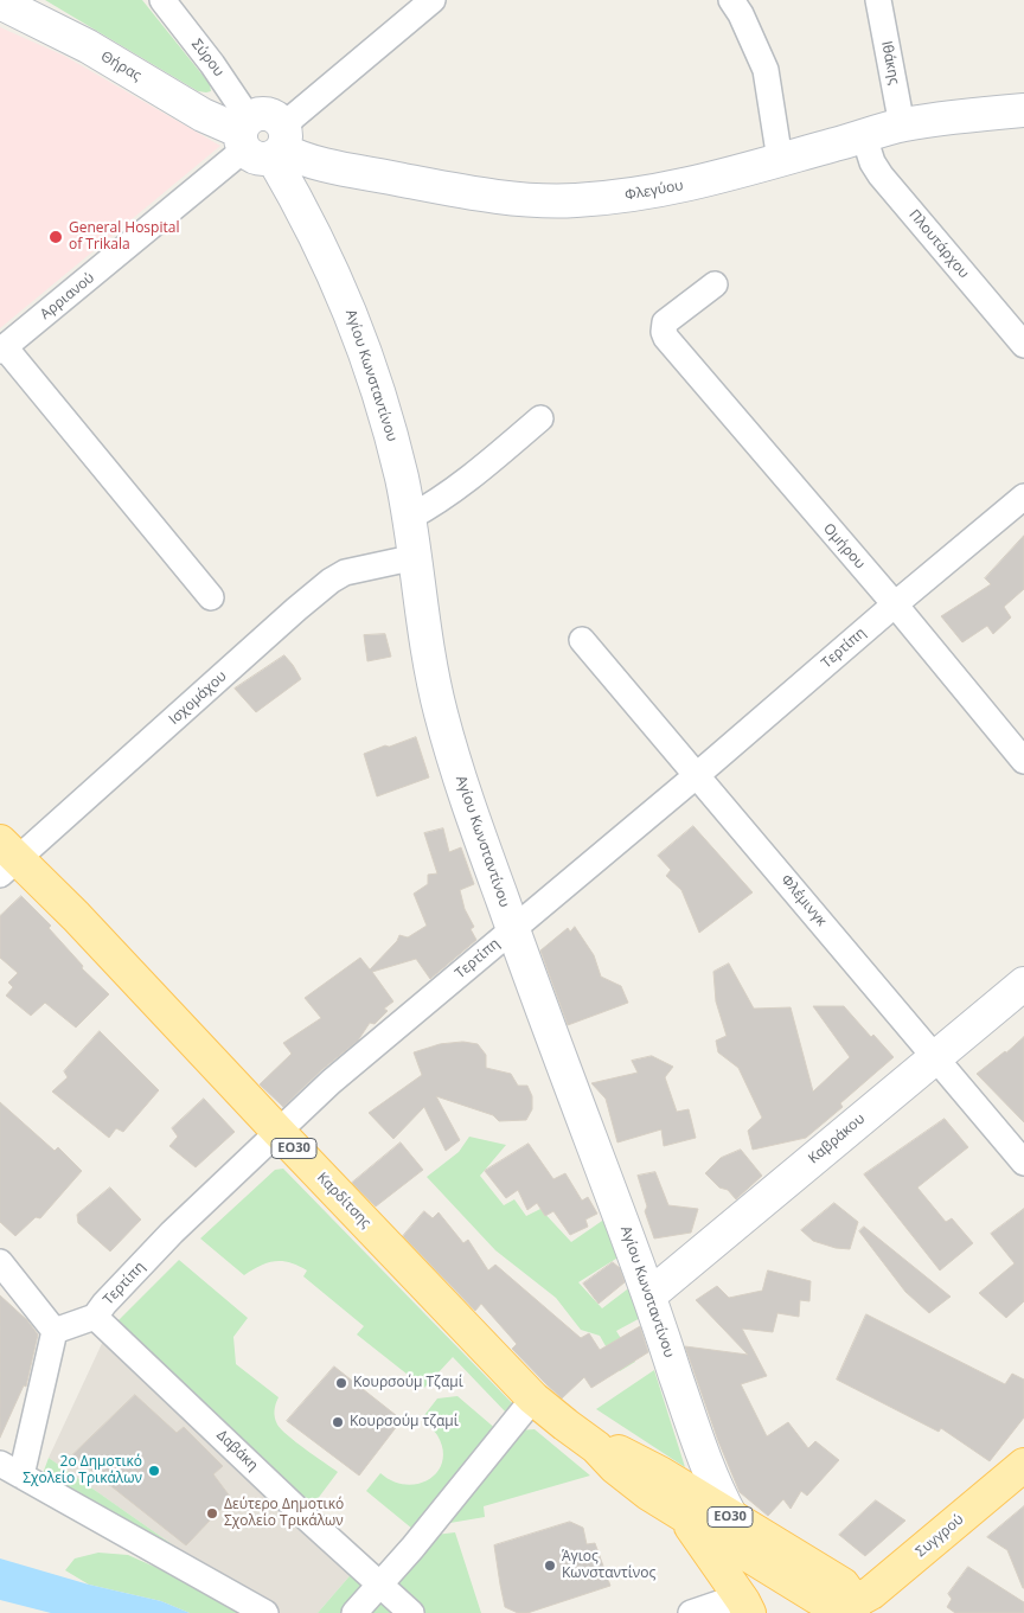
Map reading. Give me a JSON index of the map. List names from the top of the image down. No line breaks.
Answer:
{"streets":{"main road":["ΕΟ30","Καρδίτσης","Συγγρού"],"street":["Σύρου","Ιθάκης","Θήρας","Φλεγύου","Πλουτάρχου","Αρριανού","Αγίου Κωνσταντίνου","Ομήρου","Τερτίπη","Ισχομάχου","Φλέμινγκ","Καβράκου","Δαβάκη"]},"crossings":[["Σύρου","Θήρας"],["Σύρου","Φλεγύου"],["Σύρου","Αρριανού"],["Σύρου","Αγίου Κωνσταντίνου"],["Ιθάκης","Φλεγύου"],["Θήρας","Φλεγύου"],["Θήρας","Αρριανού"],["Θήρας","Αγίου Κωνσταντίνου"],["Φλεγύου","Πλουτάρχου"],["Φλεγύου","Αρριανού"],["Φλεγύου","Αγίου Κωνσταντίνου"],["Αρριανού","Αγίου Κωνσταντίνου"],["Αγίου Κωνσταντίνου","Τερτίπη"],["Αγίου Κωνσταντίνου","Ισχομάχου"],["Αγίου Κωνσταντίνου","Καβράκου"],["Αγίου Κωνσταντίνου","ΕΟ30"],["Ομήρου","Τερτίπη"],["Τερτίπη","Φλέμινγκ"],["Τερτίπη","Καρδίτσης"],["Τερτίπη","Δαβάκη"],["Ισχομάχου","Καρδίτσης"],["Φλέμινγκ","Καβράκου"],["ΕΟ30","Καρδίτσης"],["ΕΟ30","Συγγρού"]],"places":["General Hospital of Trikala","Κουρσούμ Τζαμί","Κουρσούμ τζαμί","2ο Δημοτικό Σχολείο Τρικάλων","Δεύτερο Δημοτικό Σχολείο Τρικάλων","Άγιος Κωνσταντίνος"]}
